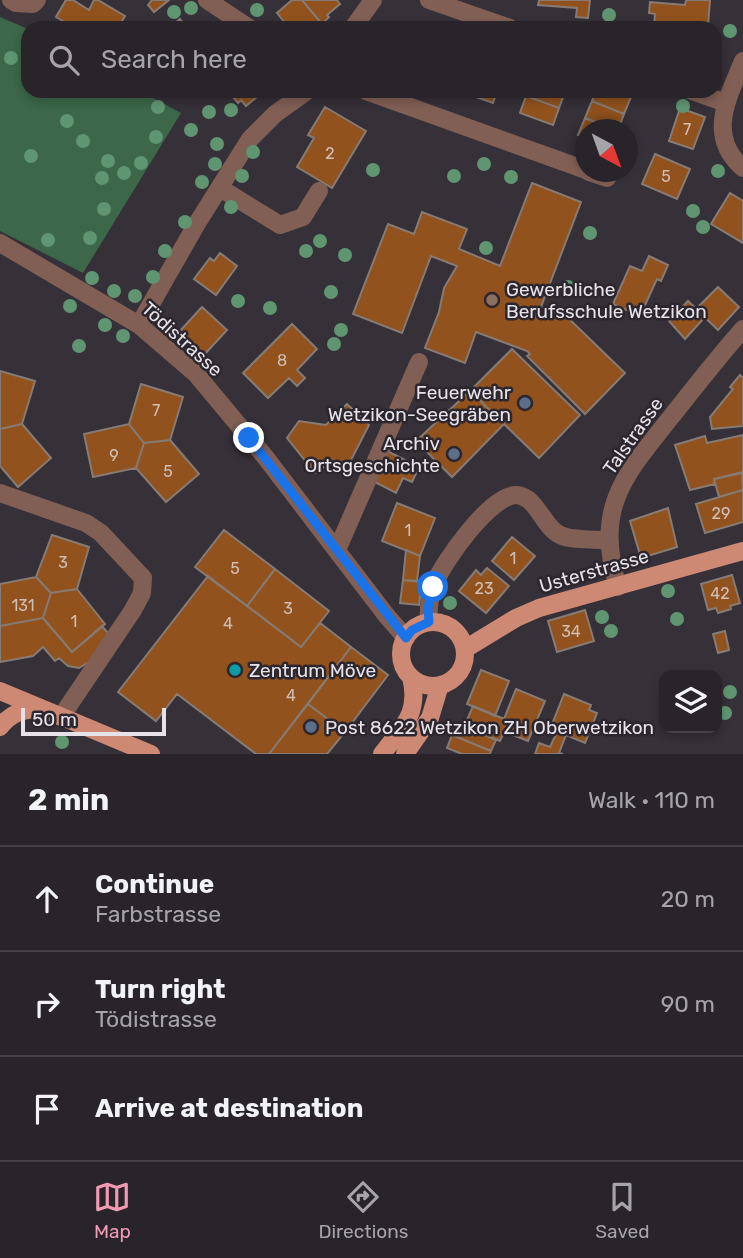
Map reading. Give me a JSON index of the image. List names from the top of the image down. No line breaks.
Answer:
{"streets":{"main road":["Usterstrasse"],"street":["Tödistrasse","Talstrasse"]},"crossings":[["Tödistrasse","Usterstrasse"],["Talstrasse","Usterstrasse"]],"places":["Gewerbliche Berufsschule Wetzikon","Feuerwehr Wetzikon-Seegräben","Archiv Ortsgeschichte","Zentrum Möve","Post 8622 Wetzikon ZH Oberwetzikon"],"house_numbers":["7","2","5","8","7","9","5","29","1","1","3","5","23","42","131","3","1","4","34","4"],"scale_bar":"50 m","north":"bottom right","page":{"search":"Search here","scale":"50 m","heading":["2 min","Walk · 110 m"],"list":[["Continue","Farbstrasse","20 m"],["Turn right","Tödistrasse","90 m"],"Arrive at destination"],"nav":["Map","Directions","Saved"]}}
